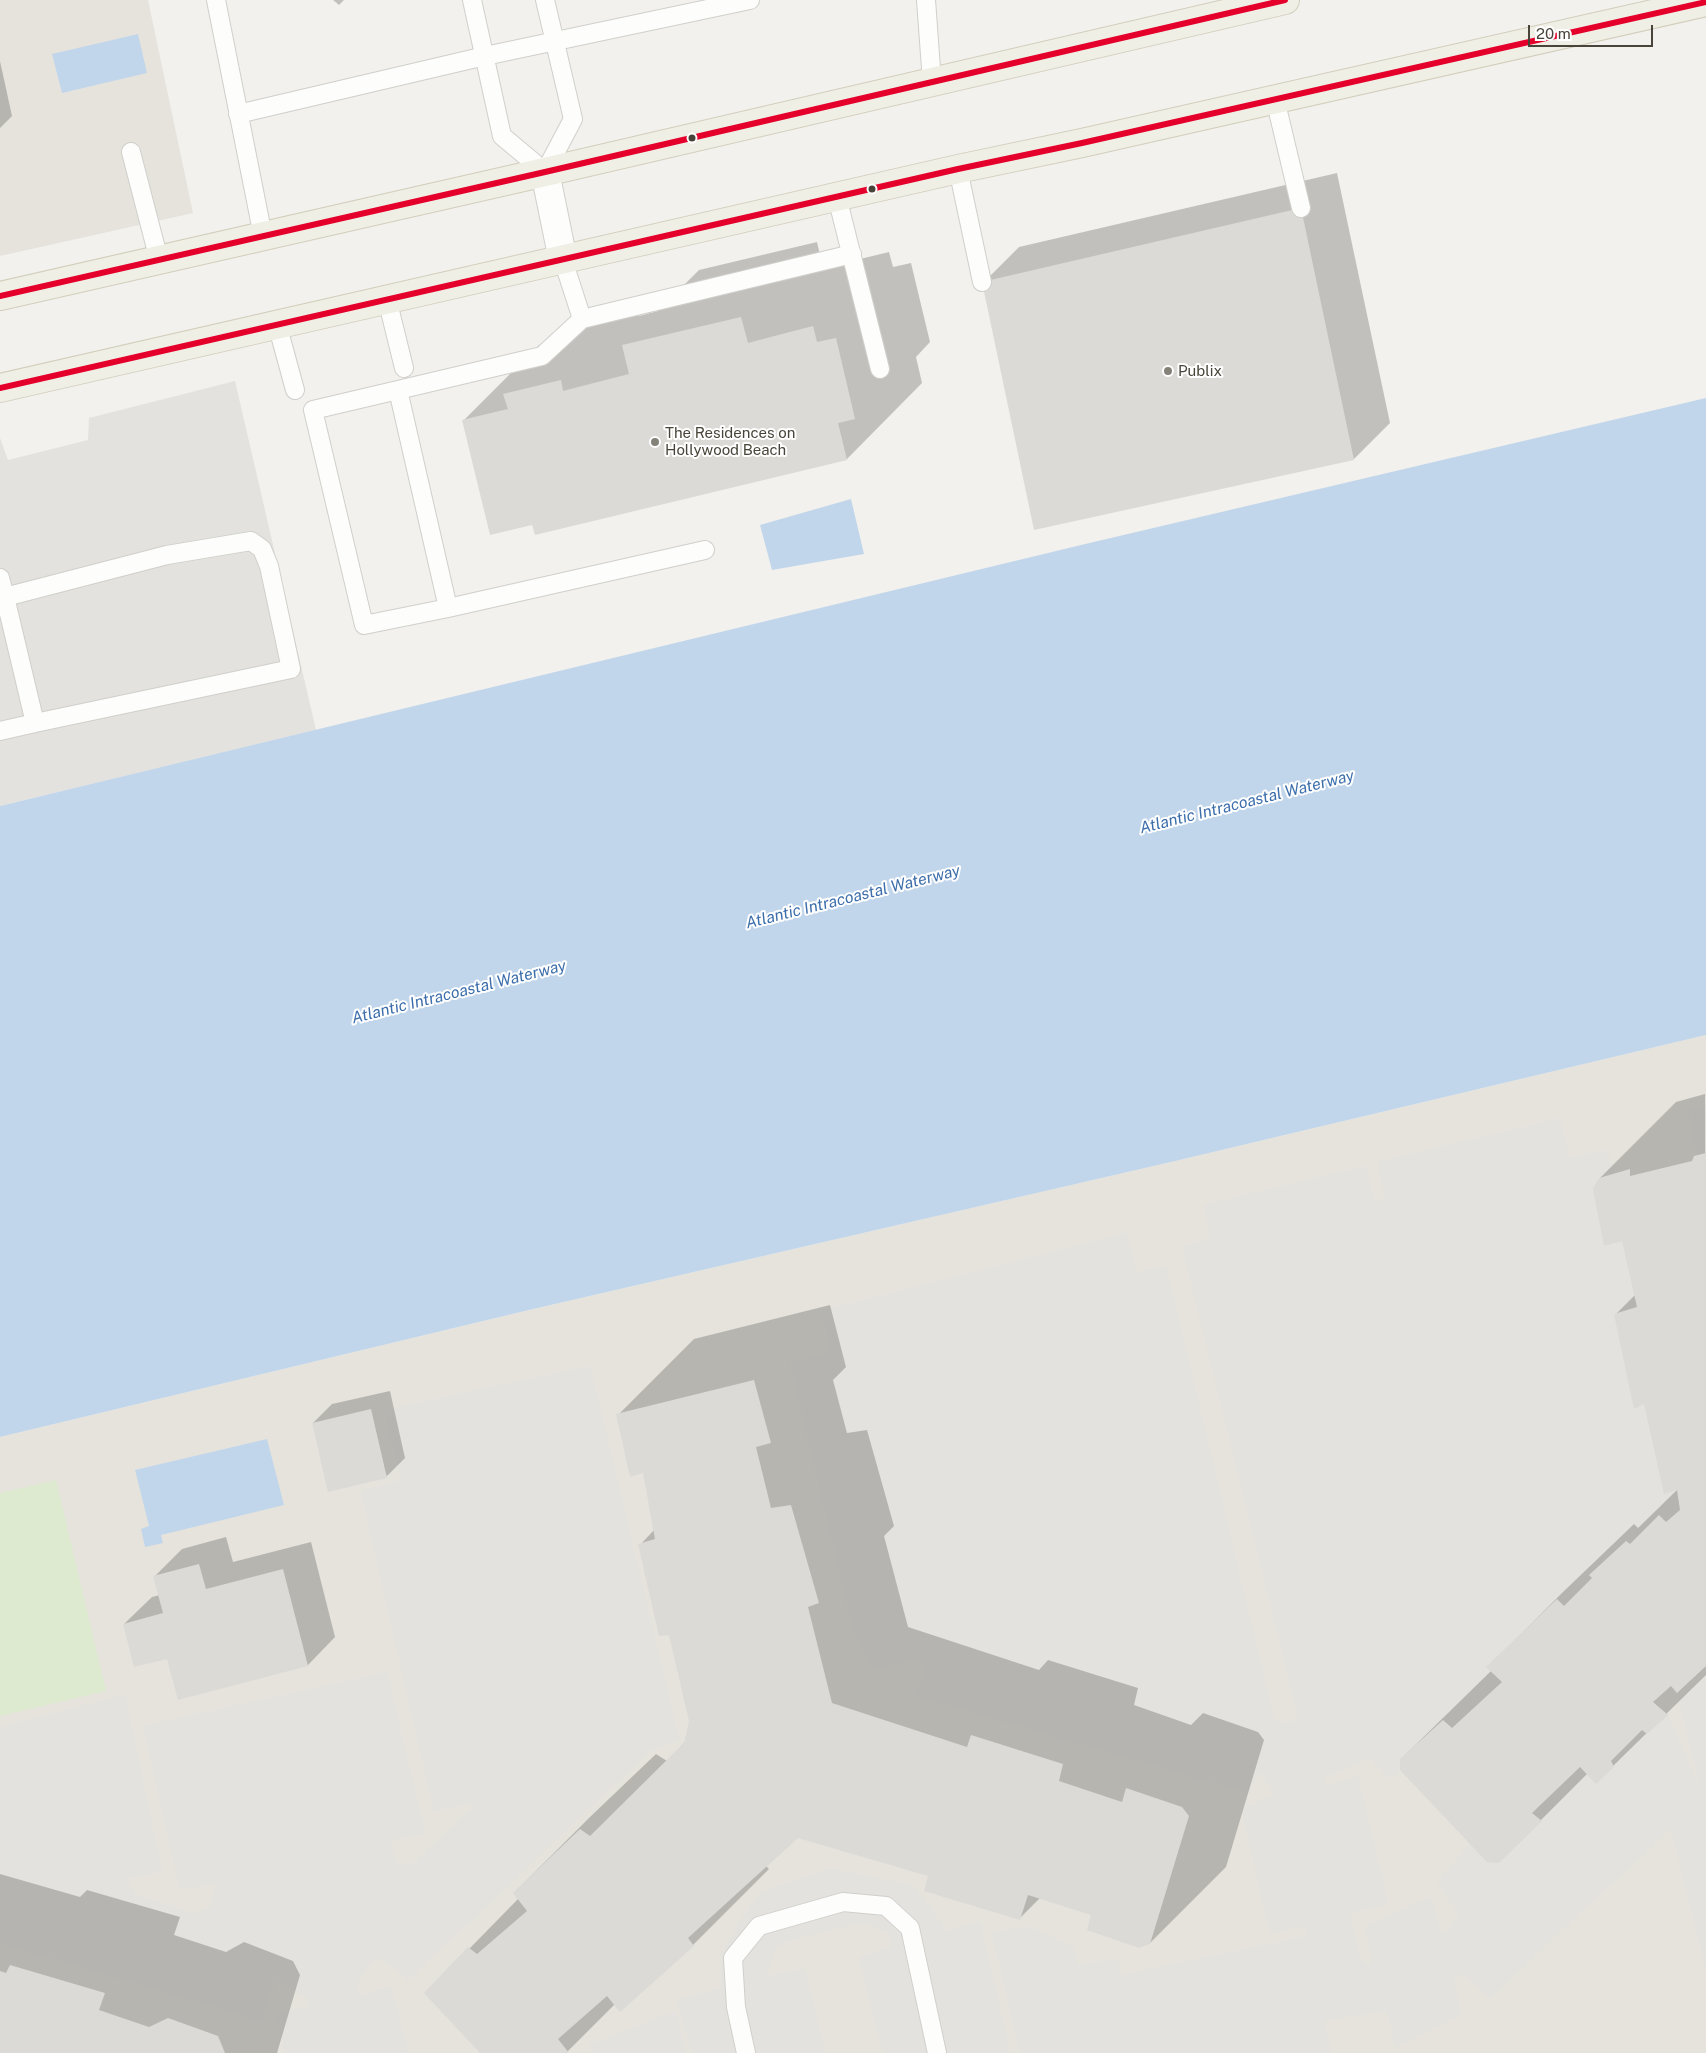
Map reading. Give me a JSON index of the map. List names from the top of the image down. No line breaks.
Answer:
{"water":["Atlantic Intracoastal Waterway"],"places":["Publix","The Residences on Hollywood Beach"],"scale_bar":"20 m"}
